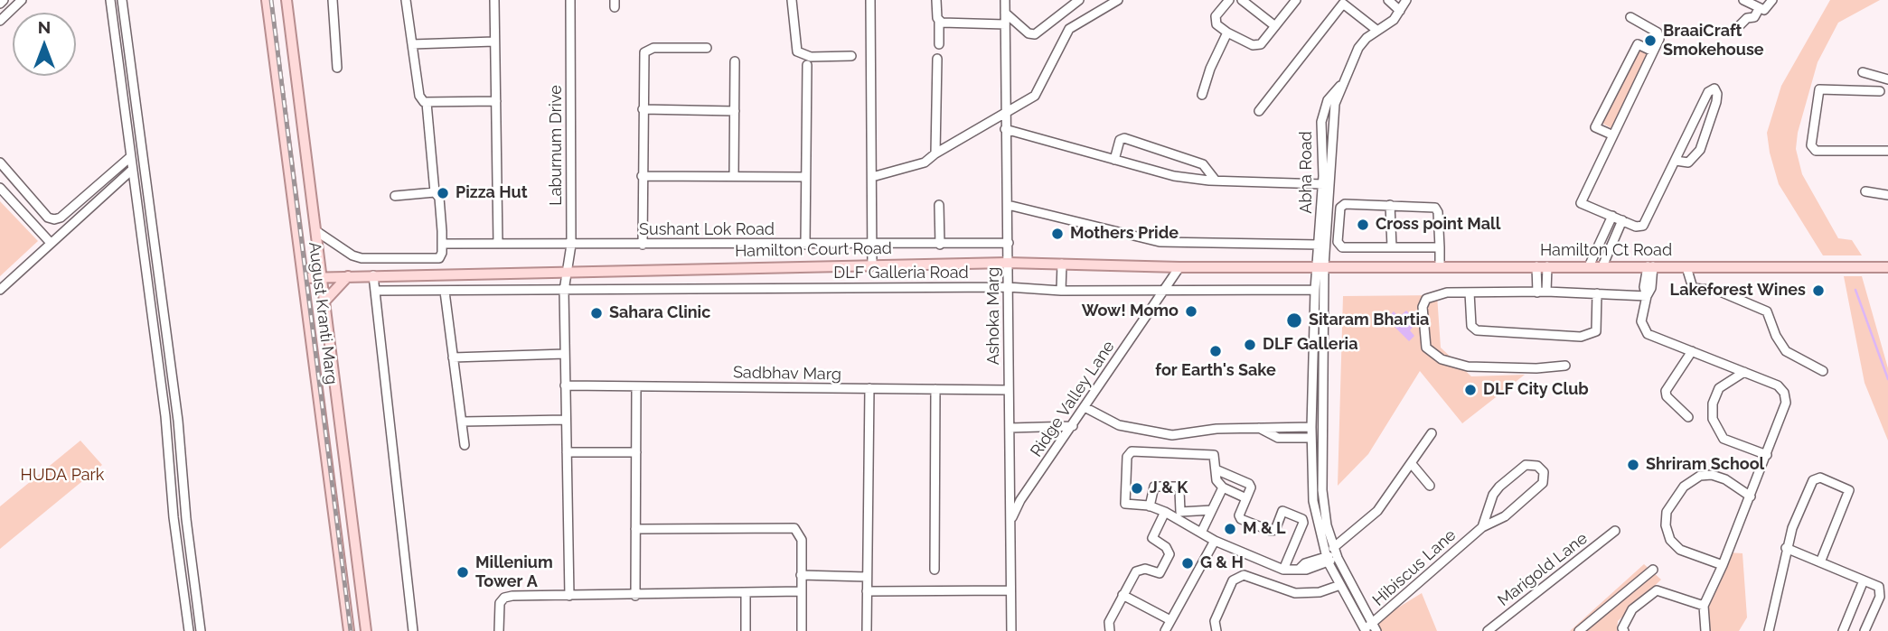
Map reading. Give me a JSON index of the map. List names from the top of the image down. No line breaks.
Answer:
{"streets":{"main road":["Hamilton Court Road","Hamilton Ct Road","August Kranti Marg"],"street":["Laburnum Drive","Abha Road","Sushant Lok Road","DLF Galleria Road","Ashoka Marg","Sadbhav Marg","Ridge Valley Lane","Hibiscus Lane","Marigold Lane"]},"crossings":[["Laburnum Drive","Sushant Lok Road"],["Laburnum Drive","Hamilton Court Road"],["Laburnum Drive","DLF Galleria Road"],["Laburnum Drive","Sadbhav Marg"],["Abha Road","Hamilton Court Road"],["Abha Road","Hamilton Ct Road"],["Sushant Lok Road","Ashoka Marg"],["Hamilton Court Road","Hamilton Ct Road"],["Hamilton Court Road","August Kranti Marg"],["Hamilton Court Road","Ashoka Marg"],["Hamilton Court Road","Ridge Valley Lane"],["DLF Galleria Road","Ashoka Marg"],["DLF Galleria Road","Ridge Valley Lane"],["Ashoka Marg","Sadbhav Marg"],["Ashoka Marg","Ridge Valley Lane"]],"parks":["HUDA Park"],"places":["BraaiCraft Smokehouse","Pizza Hut","Cross point Mall","Mothers Pride","Lakeforest Wines","Wow! Momo","Sahara Clinic","Sitaram Bhartia","DLF Galleria","for Earth's Sake","DLF City Club","Shriram School","J & K","M & L","G & H","Millenium Tower A"],"north":"top"}
